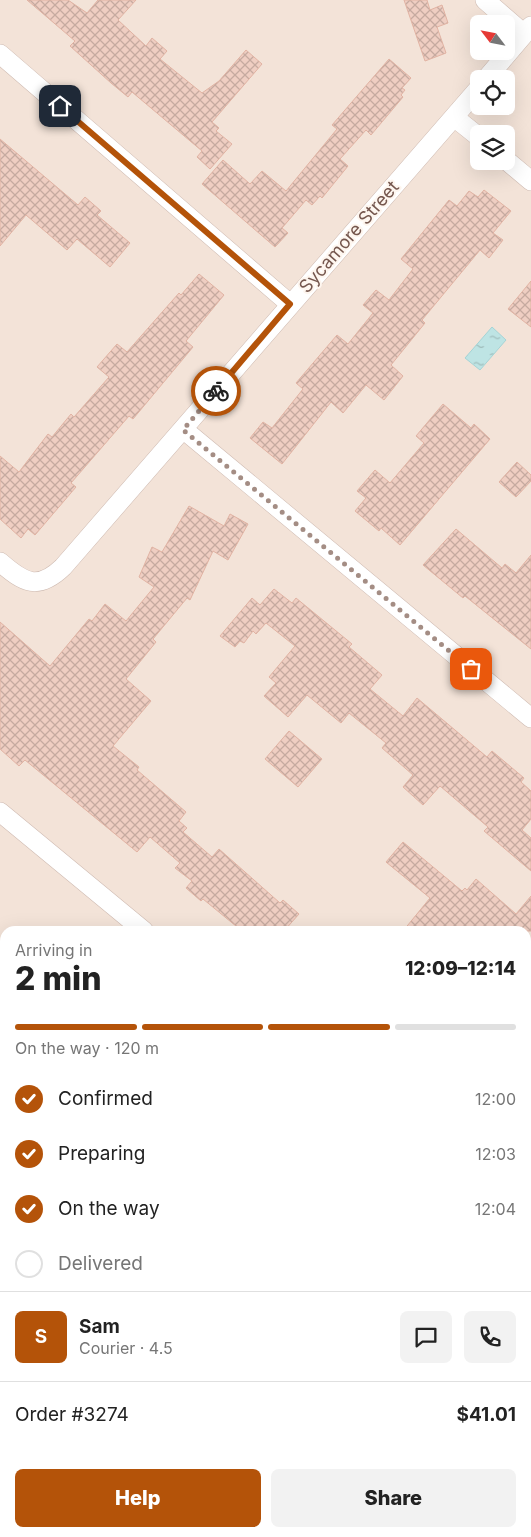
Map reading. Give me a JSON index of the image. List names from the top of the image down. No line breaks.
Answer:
{"streets":{"street":["Sycamore Street"]},"north":"top left","page":{"heading":["2 min","Arriving in","12:09–12:14"],"panel":["Sam","Courier · 4.5","Order #3274","$41.01"],"bar":"On the way · 120 m","list":[["Confirmed","12:00"],["Preparing","12:03"],["On the way","12:04"],"Delivered"],"round":"S","buttons":["Help","Share"]}}
